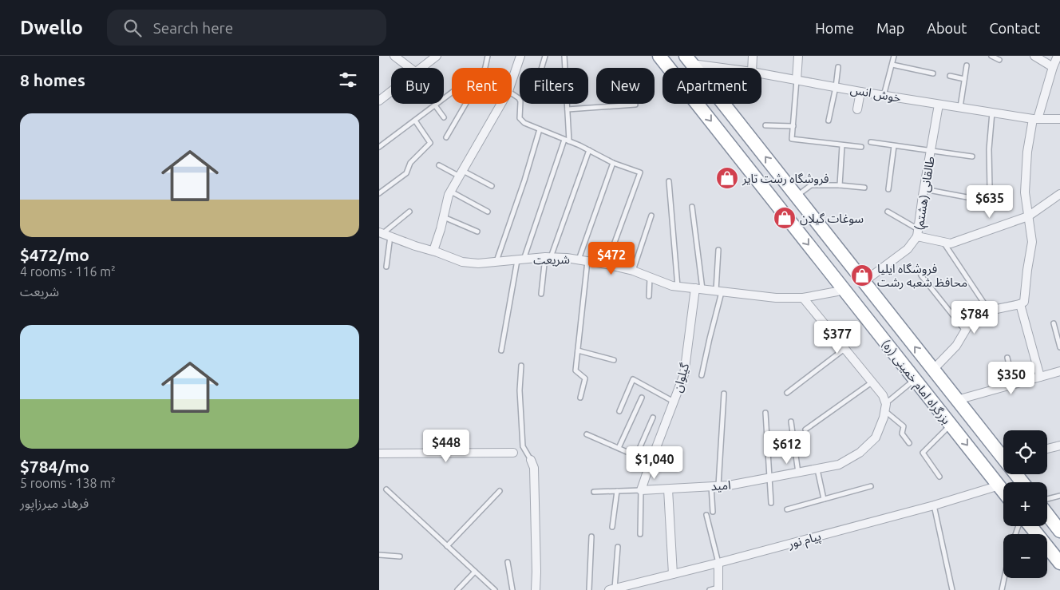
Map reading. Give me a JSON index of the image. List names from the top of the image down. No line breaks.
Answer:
{"streets":{"highway":["بزرگراه امام خمینی (ره)"],"street":["خوش انس","طالقانی (هشتم)","شریعت","گیلوان","امید","پیام نور"]},"crossings":[["خوش انس","طالقانی (هشتم)"],["خوش انس","بزرگراه امام خمینی (ره)"],["طالقانی (هشتم)","بزرگراه امام خمینی (ره)"],["شریعت","گیلوان"],["شریعت","بزرگراه امام خمینی (ره)"],["گیلوان","امید"],["بزرگراه امام خمینی (ره)","پیام نور"]],"places":{"shop":["فروشگاه رشت تاير","سوغات گیلان","فروشگاه ایلیا محافظ شعبه رشت"]},"page":{"header":"Dwello","search":"Search here","nav":["Home","Map","About","Contact"],"heading":"8 homes","chip":["Buy","Rent","Filters","New","Apartment"],"list":[{"name":"$472/mo","note":"4 rooms · 116 m² · شریعت"},{"name":"$784/mo","note":"5 rooms · 138 m² · فرهاد میرزاپور"}],"price":["$635","$472","$784","$377","$350","$448","$612","$1,040"],"map_buttons":["+","−"]}}
